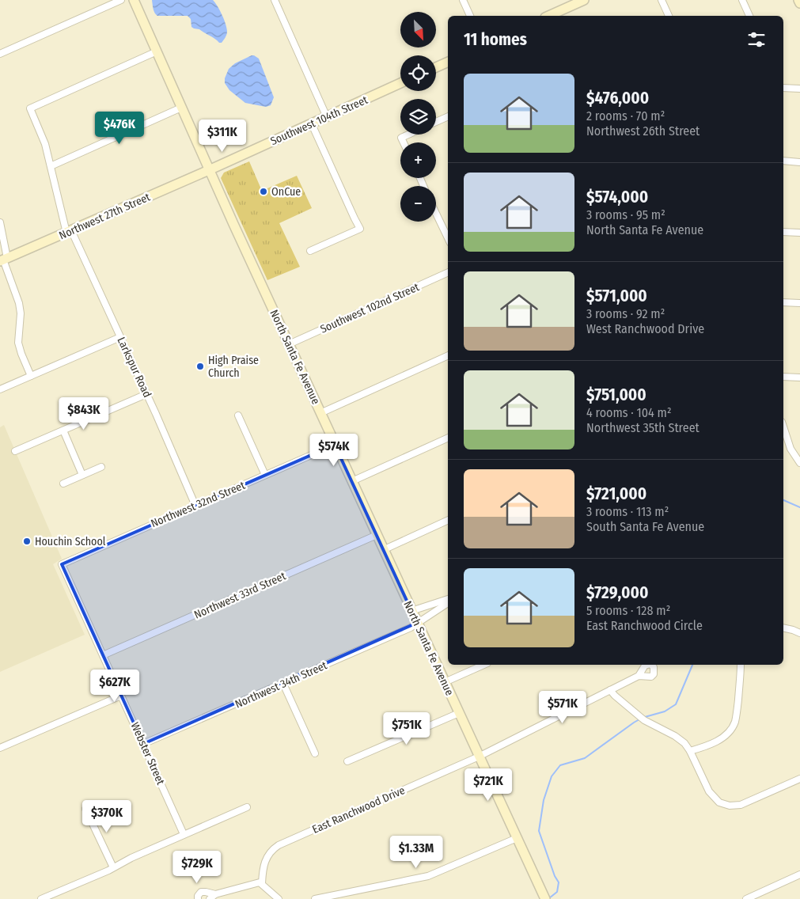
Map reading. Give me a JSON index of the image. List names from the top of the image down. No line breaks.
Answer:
{"streets":{"main road":["Southwest 104th Street","Northwest 27th Street","North Santa Fe Avenue"],"street":["Southwest 102nd Street","Larkspur Road","Northwest 32nd Street","Northwest 33rd Street","Northwest 34th Street","Webster Street","East Ranchwood Drive"]},"crossings":[["Southwest 104th Street","Northwest 27th Street"],["Southwest 104th Street","North Santa Fe Avenue"],["Northwest 27th Street","North Santa Fe Avenue"],["Northwest 27th Street","Larkspur Road"],["Southwest 102nd Street","North Santa Fe Avenue"],["North Santa Fe Avenue","Larkspur Road"],["North Santa Fe Avenue","Northwest 32nd Street"],["North Santa Fe Avenue","Northwest 33rd Street"],["North Santa Fe Avenue","Northwest 34th Street"],["North Santa Fe Avenue","East Ranchwood Drive"],["Larkspur Road","Northwest 32nd Street"],["Northwest 32nd Street","Webster Street"],["Northwest 33rd Street","Webster Street"],["Northwest 34th Street","Webster Street"]],"places":["OnCue","High Praise Church","Houchin School"],"north":"bottom right","page":{"map_buttons":["+","−"],"heading":"11 homes","list":[{"name":"$476,000","note":"2 rooms · 70 m² · Northwest 26th Street"},{"name":"$574,000","note":"3 rooms · 95 m² · North Santa Fe Avenue"},{"name":"$571,000","note":"3 rooms · 92 m² · West Ranchwood Drive"},{"name":"$751,000","note":"4 rooms · 104 m² · Northwest 35th Street"},{"name":"$721,000","note":"3 rooms · 113 m² · South Santa Fe Avenue"},{"name":"$729,000","note":"5 rooms · 128 m² · East Ranchwood Circle"}],"price":["$476K","$311K","$843K","$574K","$627K","$571K","$751K","$721K","$370K","$1.33M","$729K"]}}
